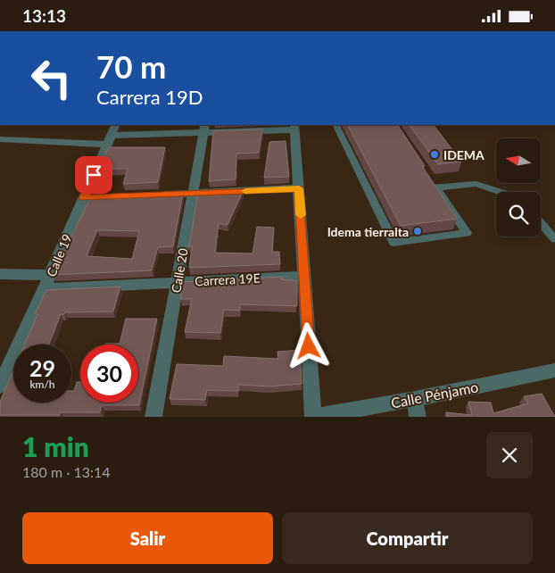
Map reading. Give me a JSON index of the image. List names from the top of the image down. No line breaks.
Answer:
{"streets":{"street":["Calle 19","Calle 20","Carrera 19E","Calle Pénjamo"]},"crossings":[["Calle 19","Carrera 19E"],["Calle 20","Carrera 19E"]],"places":["IDEMA","Idema tierralta"],"north":"left","page":{"status":"13:13","turn":["70 m","Carrera 19D"],"speed":"29 km/h","limit":"30","heading":["1 min","180 m · 13:14"],"buttons":["Salir","Compartir"]}}
